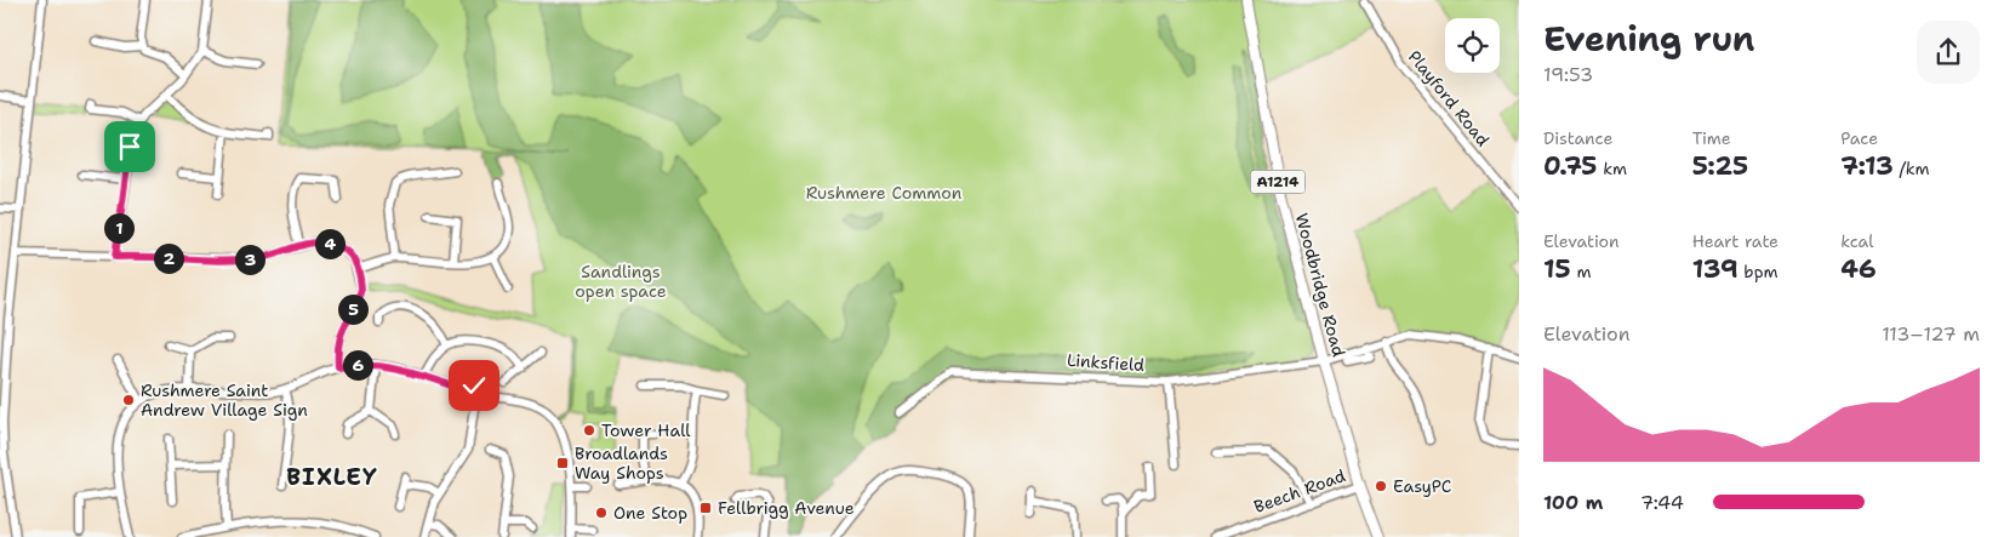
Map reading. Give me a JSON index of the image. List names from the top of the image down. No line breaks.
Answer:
{"streets":{"main road":["A1214","Woodbridge Road"],"street":["Playford Road","Linksfield","Beech Road"]},"crossings":[["Woodbridge Road","Linksfield"],["Woodbridge Road","Beech Road"]],"districts":["BIXLEY"],"parks":["Rushmere Common","Sandlings open space"],"places":{"other":["Rushmere Saint Andrew Village Sign","Tower Hall","EasyPC","One Stop"],"transit":["Broadlands Way Shops","Fellbrigg Avenue"]},"page":{"heading":["Evening run","19:53"],"stats":[["Distance","0.75 km"],["Time","5:25"],["Pace","7:13 /km"],["Elevation","15 m"],["Heart rate","139 bpm"],["kcal","46"]],"pins":["1","4","2","3","5","6"],"chart":["Elevation","113–127 m"],"list":[{"name":"100 m","note":"7:44"}]}}
